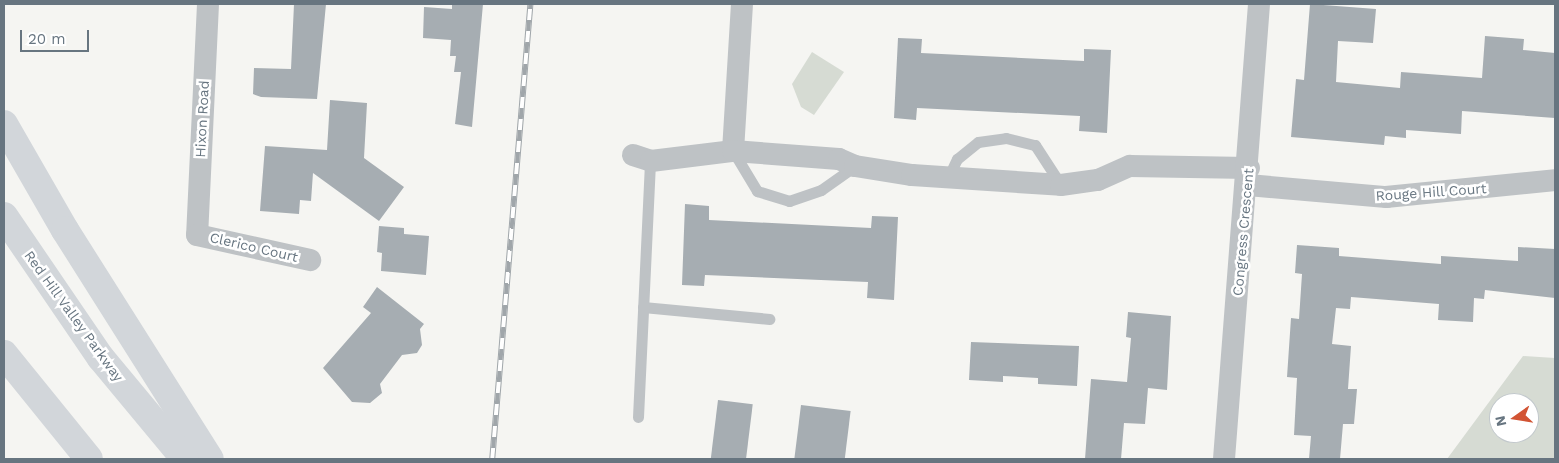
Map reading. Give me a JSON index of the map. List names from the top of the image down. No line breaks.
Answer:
{"streets":{"highway":["Red Hill Valley Parkway"],"street":["Hixon Road","Rouge Hill Court","Congress Crescent","Clerico Court"]},"crossings":[["Hixon Road","Clerico Court"],["Rouge Hill Court","Congress Crescent"]],"scale_bar":"20 m","north":"left"}
